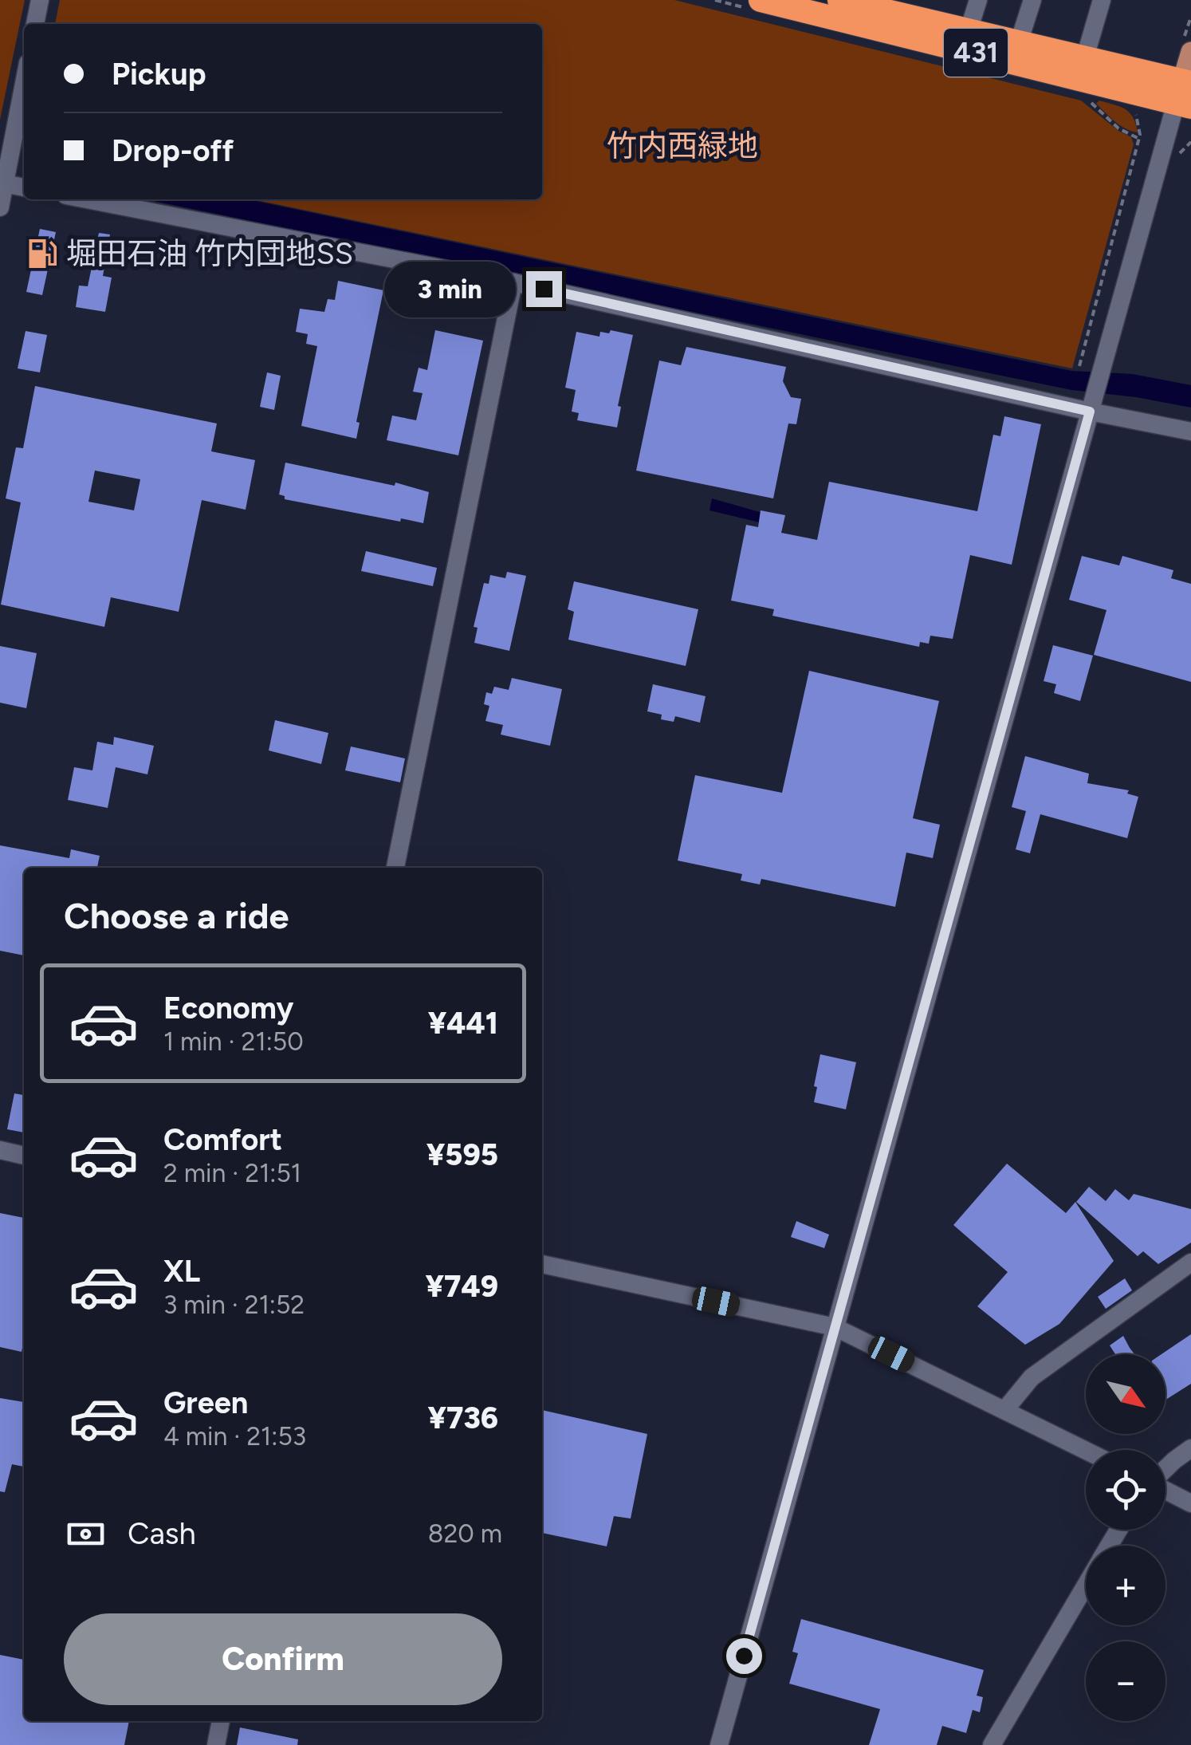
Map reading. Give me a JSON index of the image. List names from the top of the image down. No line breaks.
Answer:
{"streets":{"highway":["431"]},"parks":["竹内西緑地"],"places":{"fuel station":["堀田石油 竹内団地SS"]},"north":"bottom right","page":{"banner":["Pickup","Drop-off"],"bubble":"3 min","heading":"Choose a ride","list":[{"name":"Economy","note":"1 min · 21:50","value":"¥441"},{"name":"Comfort","note":"2 min · 21:51","value":"¥595"},{"name":"XL","note":"3 min · 21:52","value":"¥749"},{"name":"Green","note":"4 min · 21:53","value":"¥736"}],"map_buttons":["+","−"],"pay":["Cash","820 m"],"buttons":"Confirm"}}
